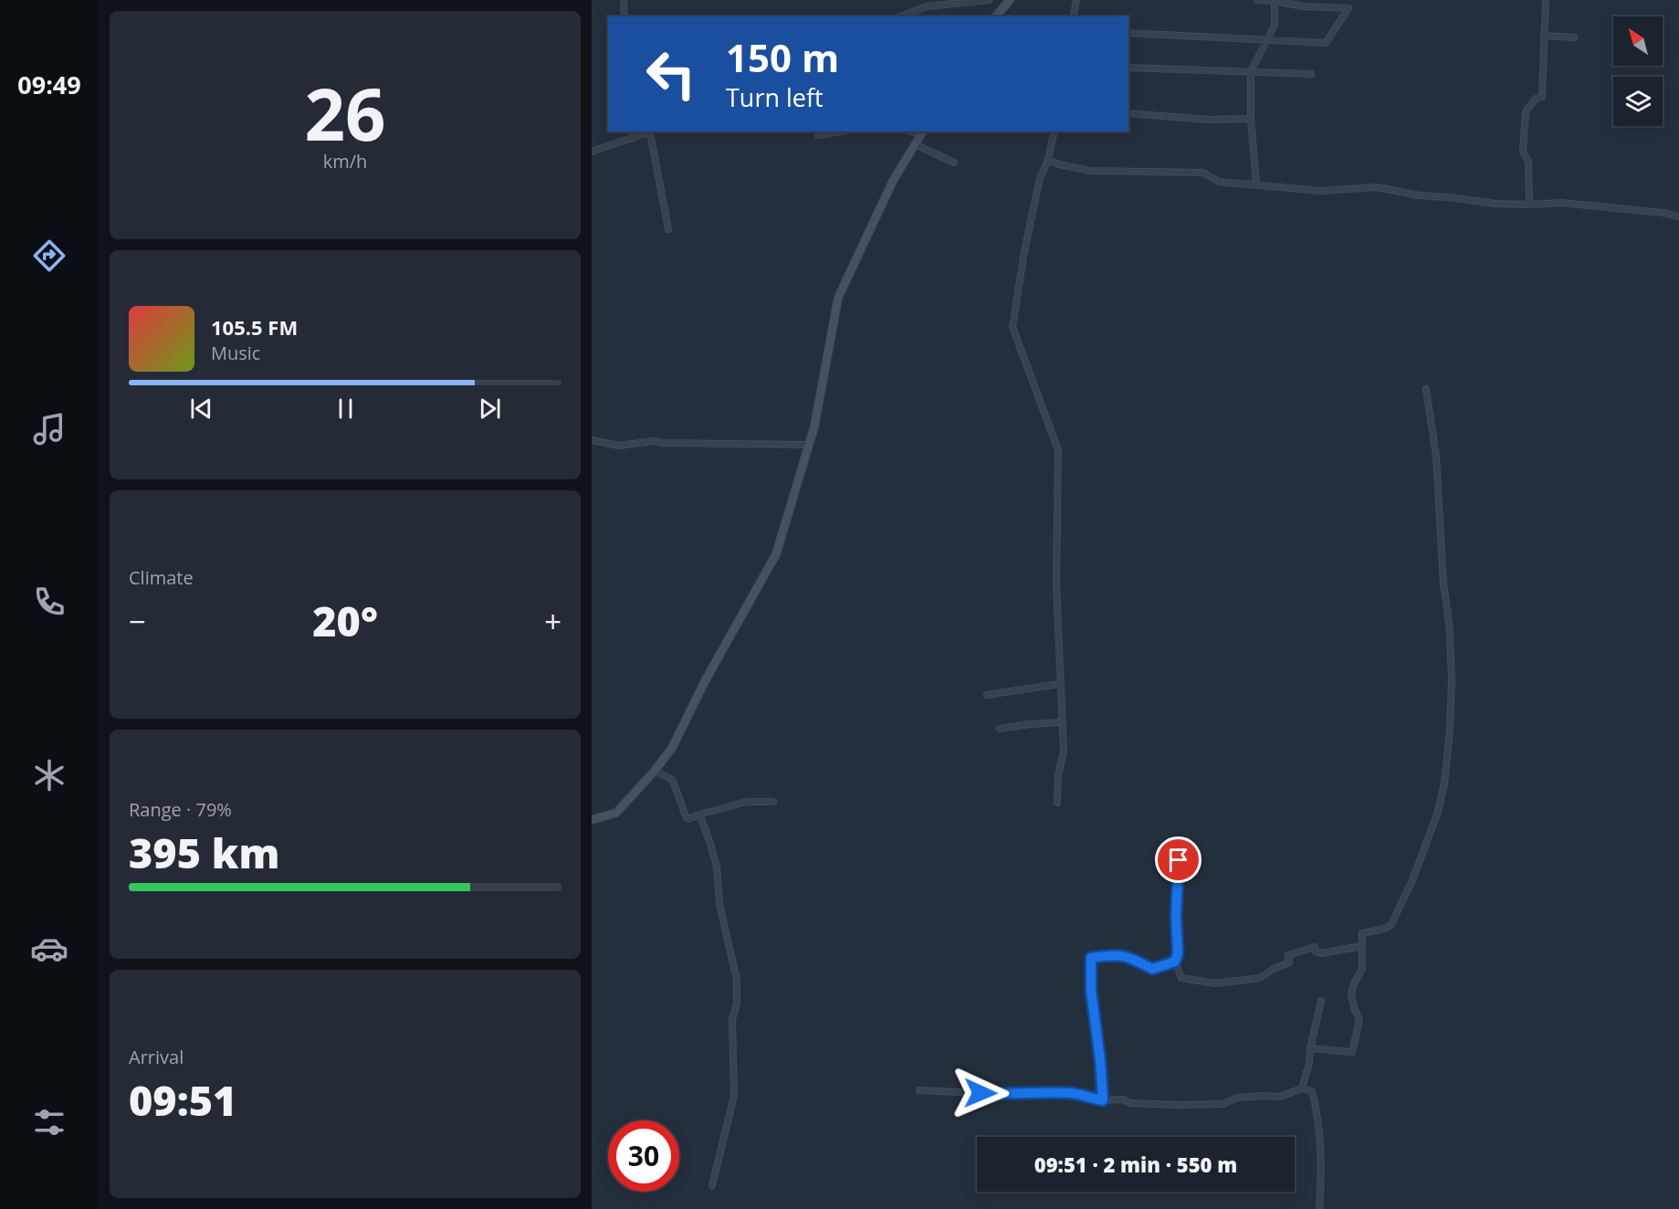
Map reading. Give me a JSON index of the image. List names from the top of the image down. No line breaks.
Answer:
{"north":"top left","page":{"tabs":"09:49","tile":[["26","km/h"],"Climate",["Range · 79%","395 km"],["Arrival","09:51"]],"turn":["150 m","Turn left"],"song":["105.5 FM","Music"],"heat":["−","20°","+"],"limit":"30","trip":"09:51 · 2 min · 550 m"}}
